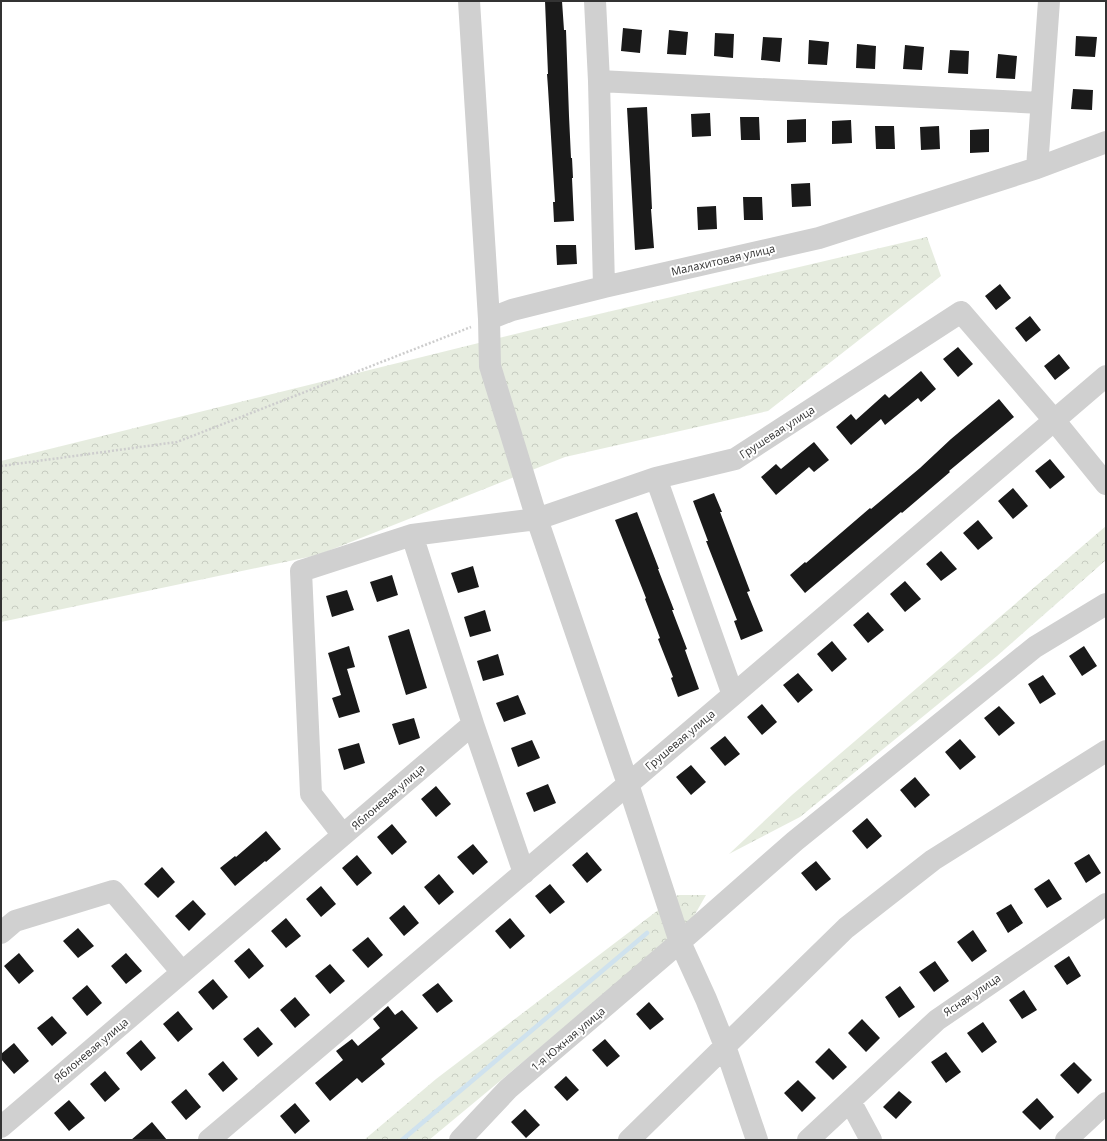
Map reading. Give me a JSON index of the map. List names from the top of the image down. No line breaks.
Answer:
{"streets":{"street":["Малахитовая улица","Грушевая улица","Яблоневая улица","Ясная улица","1-я Южная улица"]}}
